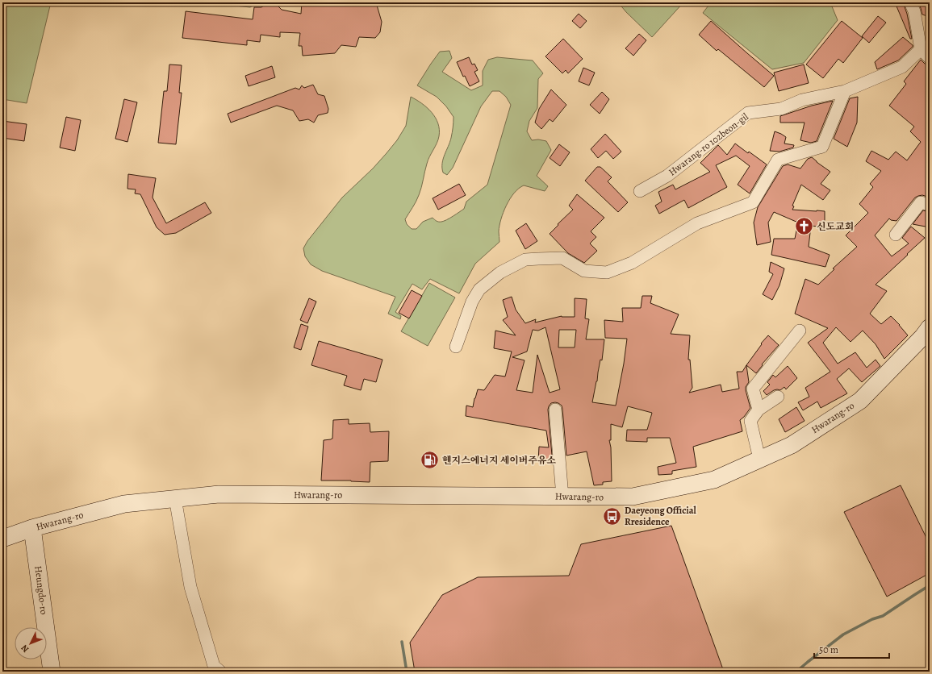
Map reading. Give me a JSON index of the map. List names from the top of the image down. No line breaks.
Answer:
{"streets":{"main road":["Hwarang-ro","Heungdo-ro"],"street":["Hwarang-ro 102beon-gil"]},"crossings":[["Hwarang-ro","Heungdo-ro"]],"places":{"church":["신도교회"],"fuel station":["헨지스에너지 세이버주유소"],"bus stop":["Daeyeong Official Rresidence"]},"scale_bar":"50 m","north":"bottom left"}
